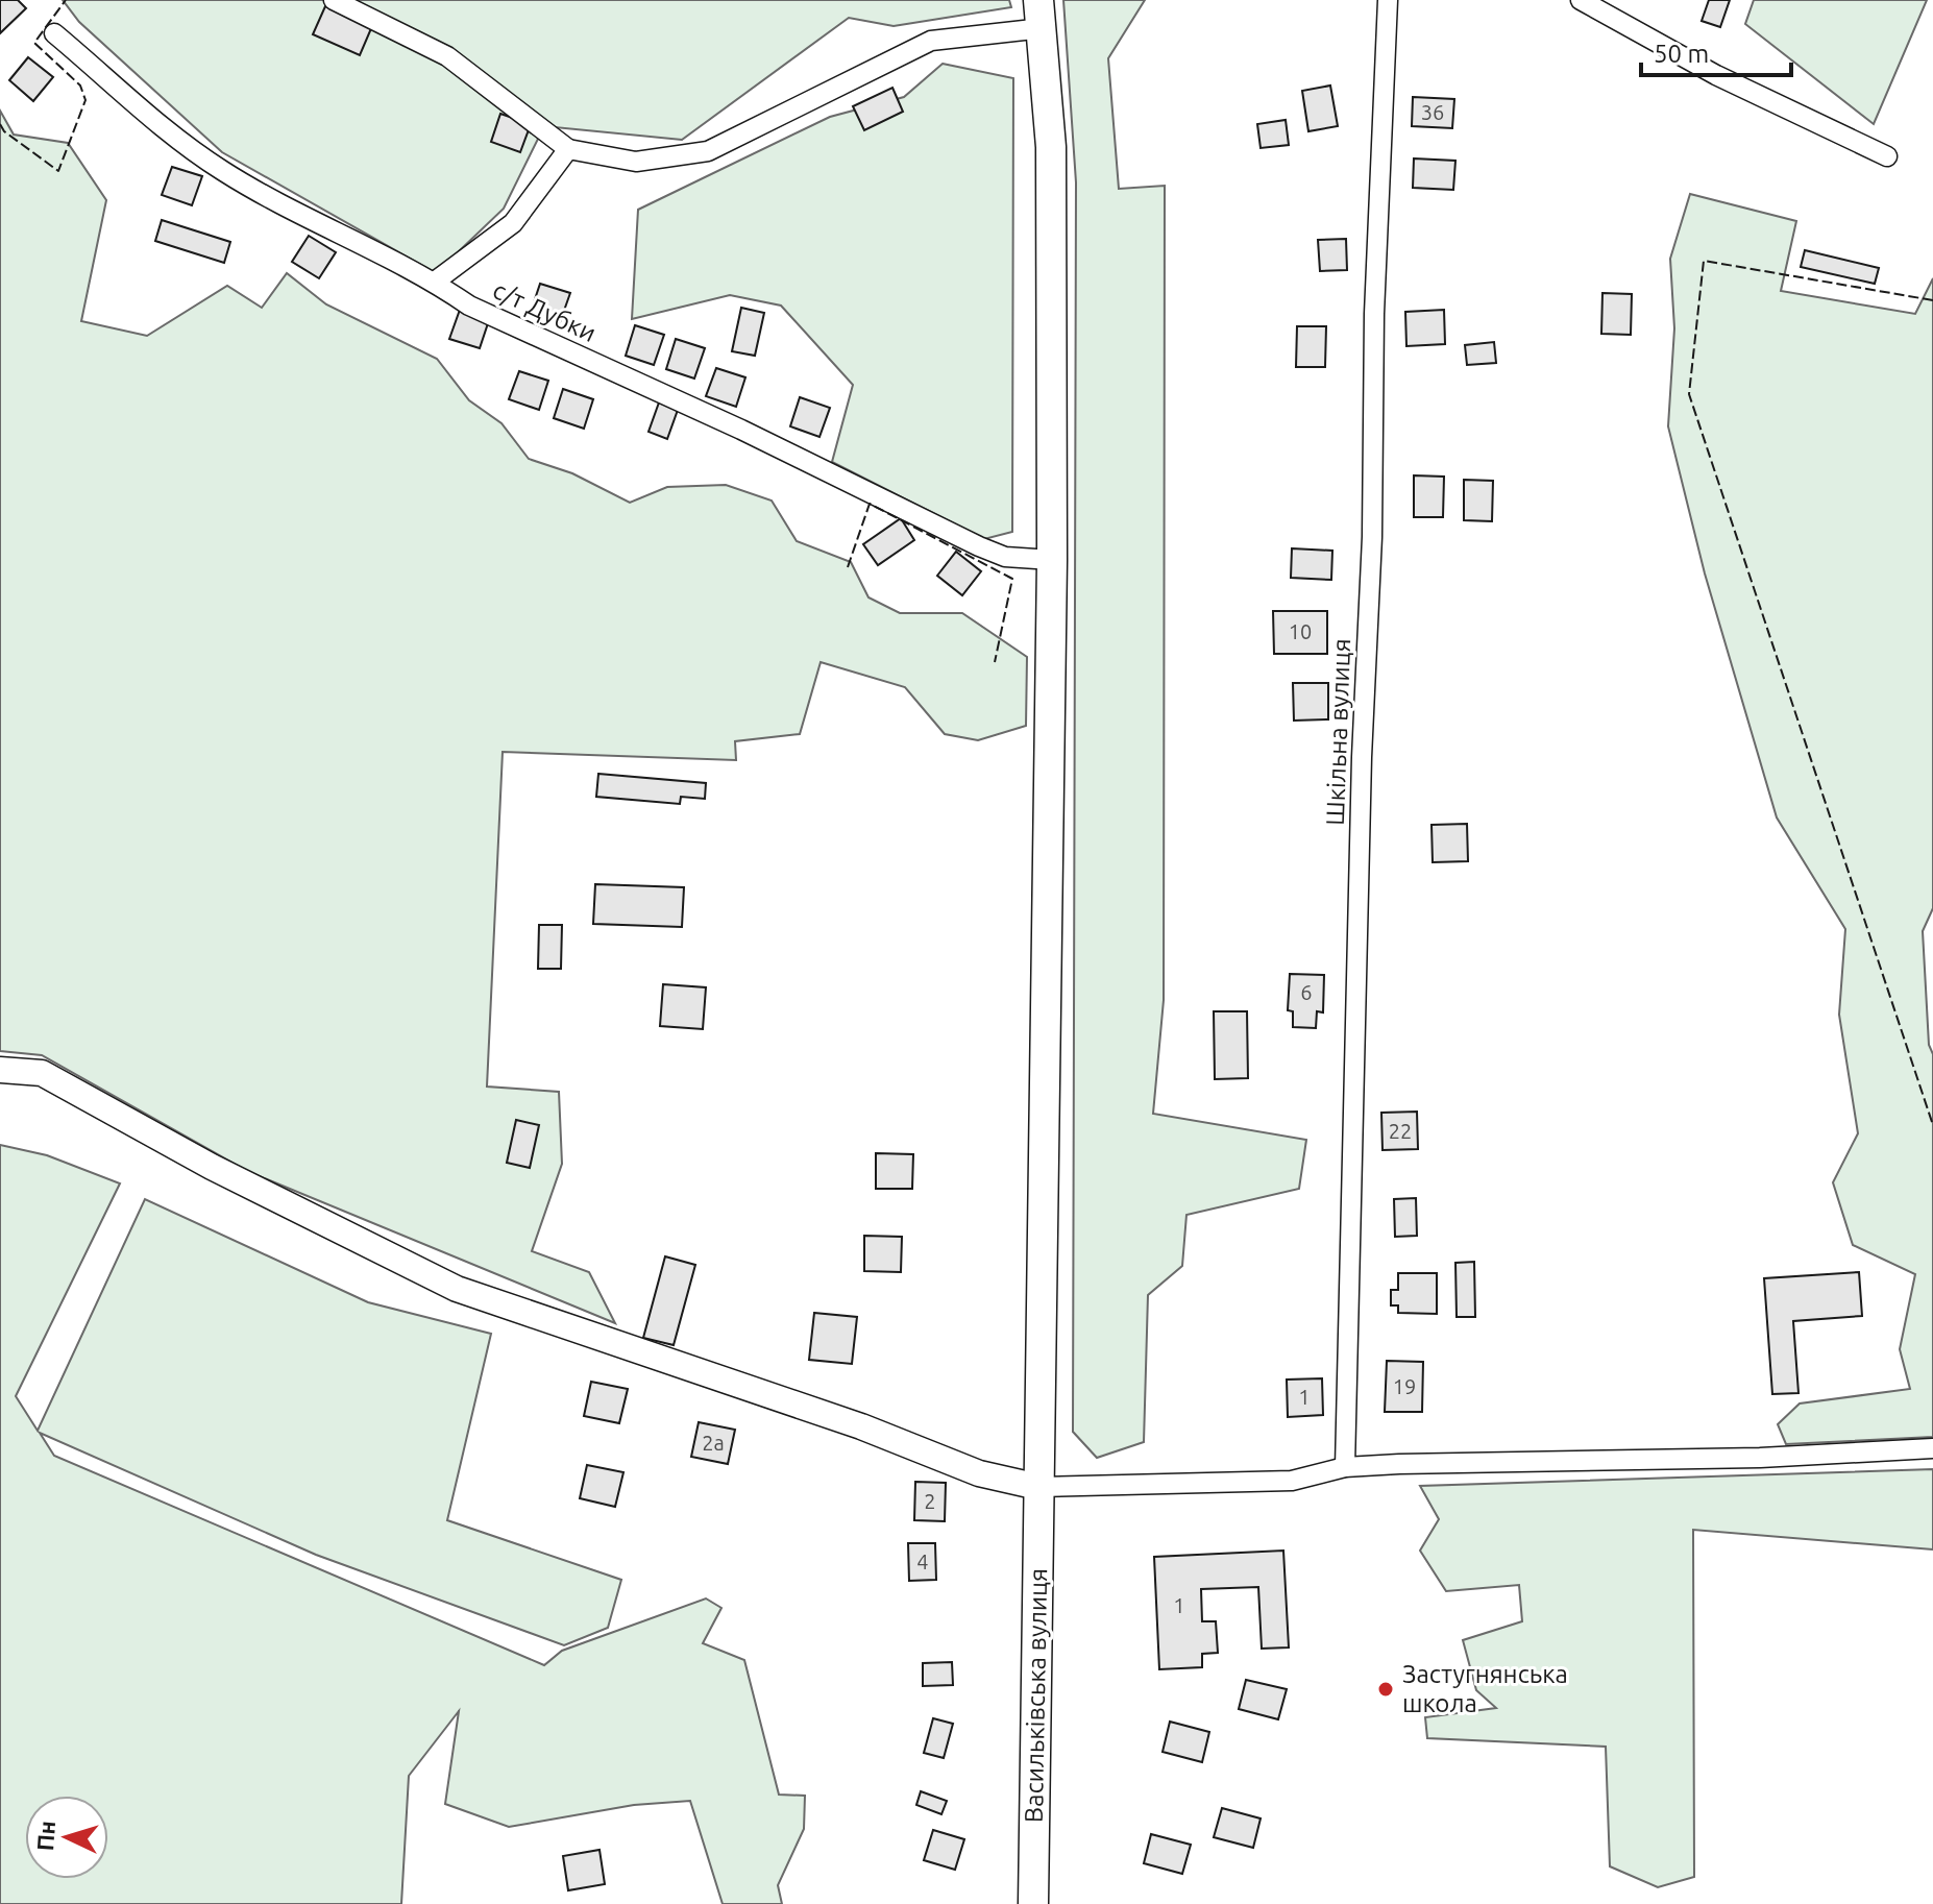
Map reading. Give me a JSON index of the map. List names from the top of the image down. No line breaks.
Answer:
{"streets":{"main road":["Васильківська вулиця"],"street":["с/т Дубки","Шкільна вулиця"]},"crossings":[["с/т Дубки","Васильківська вулиця"]],"places":["Застугнянська школа"],"house_numbers":["36","10","6","22","19","1","2а","2","4","1"],"scale_bar":"50 m","north":"left"}
